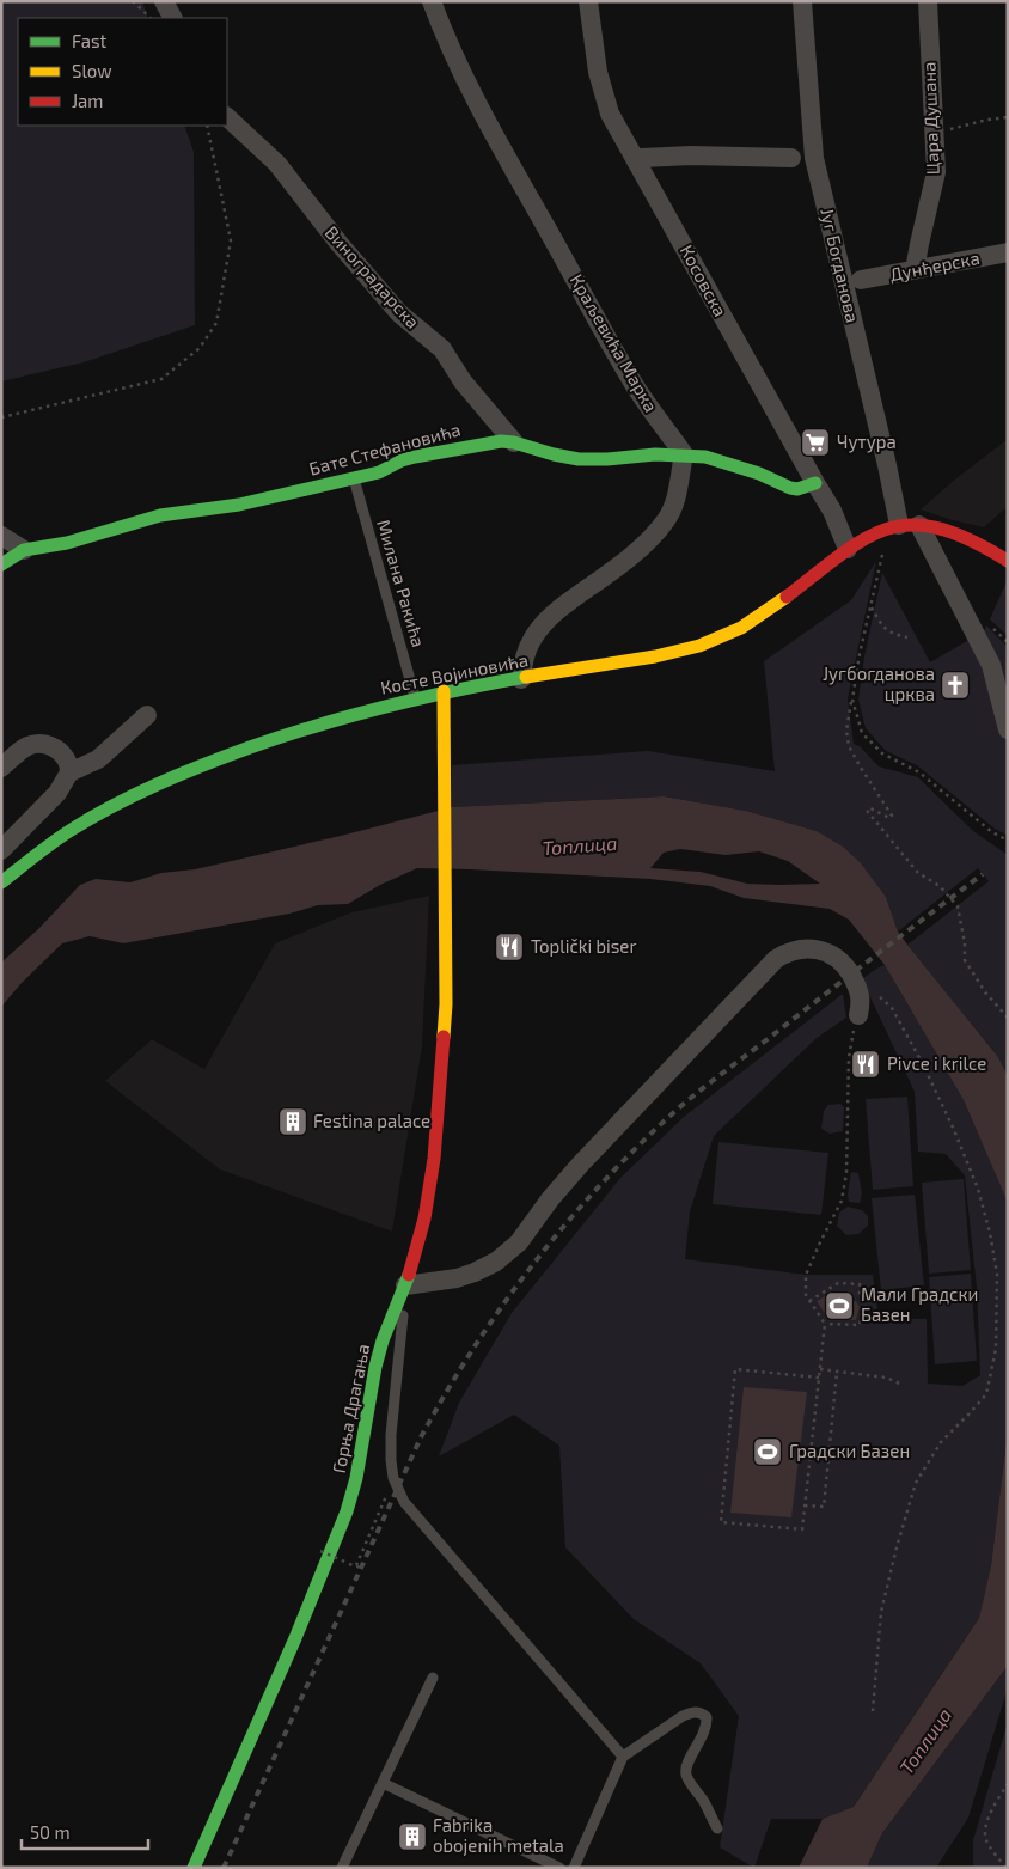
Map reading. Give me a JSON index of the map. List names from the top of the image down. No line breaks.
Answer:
{"streets":{"street":["Цара Душана","Југ Богданова","Дунђерска","Виноградарска","Косовска","Краљевића Марка","Бате Стефановића","Косте Војиновића","Горња Драгања"],"lane":["Милана Ракића"]},"crossings":[["Цара Душана","Дунђерска"],["Југ Богданова","Косте Војиновића"],["Виноградарска","Бате Стефановића"],["Косовска","Бате Стефановића"],["Косовска","Косте Војиновића"],["Краљевића Марка","Бате Стефановића"],["Бате Стефановића","Милана Ракића"],["Милана Ракића","Косте Војиновића"],["Косте Војиновића","Горња Драгања"]],"water":["Топлица"],"places":{"supermarket":["Чутура"],"church":["Југбогданова црква"],"restaurant":["Toplički biser","Pivce i krilce"],"building":["Festina palace","Fabrika obojenih metala"],"sports":["Мали Градски Базен","Градски Базен"]},"legend":["Fast","Slow","Jam"],"scale_bar":"50 m"}
